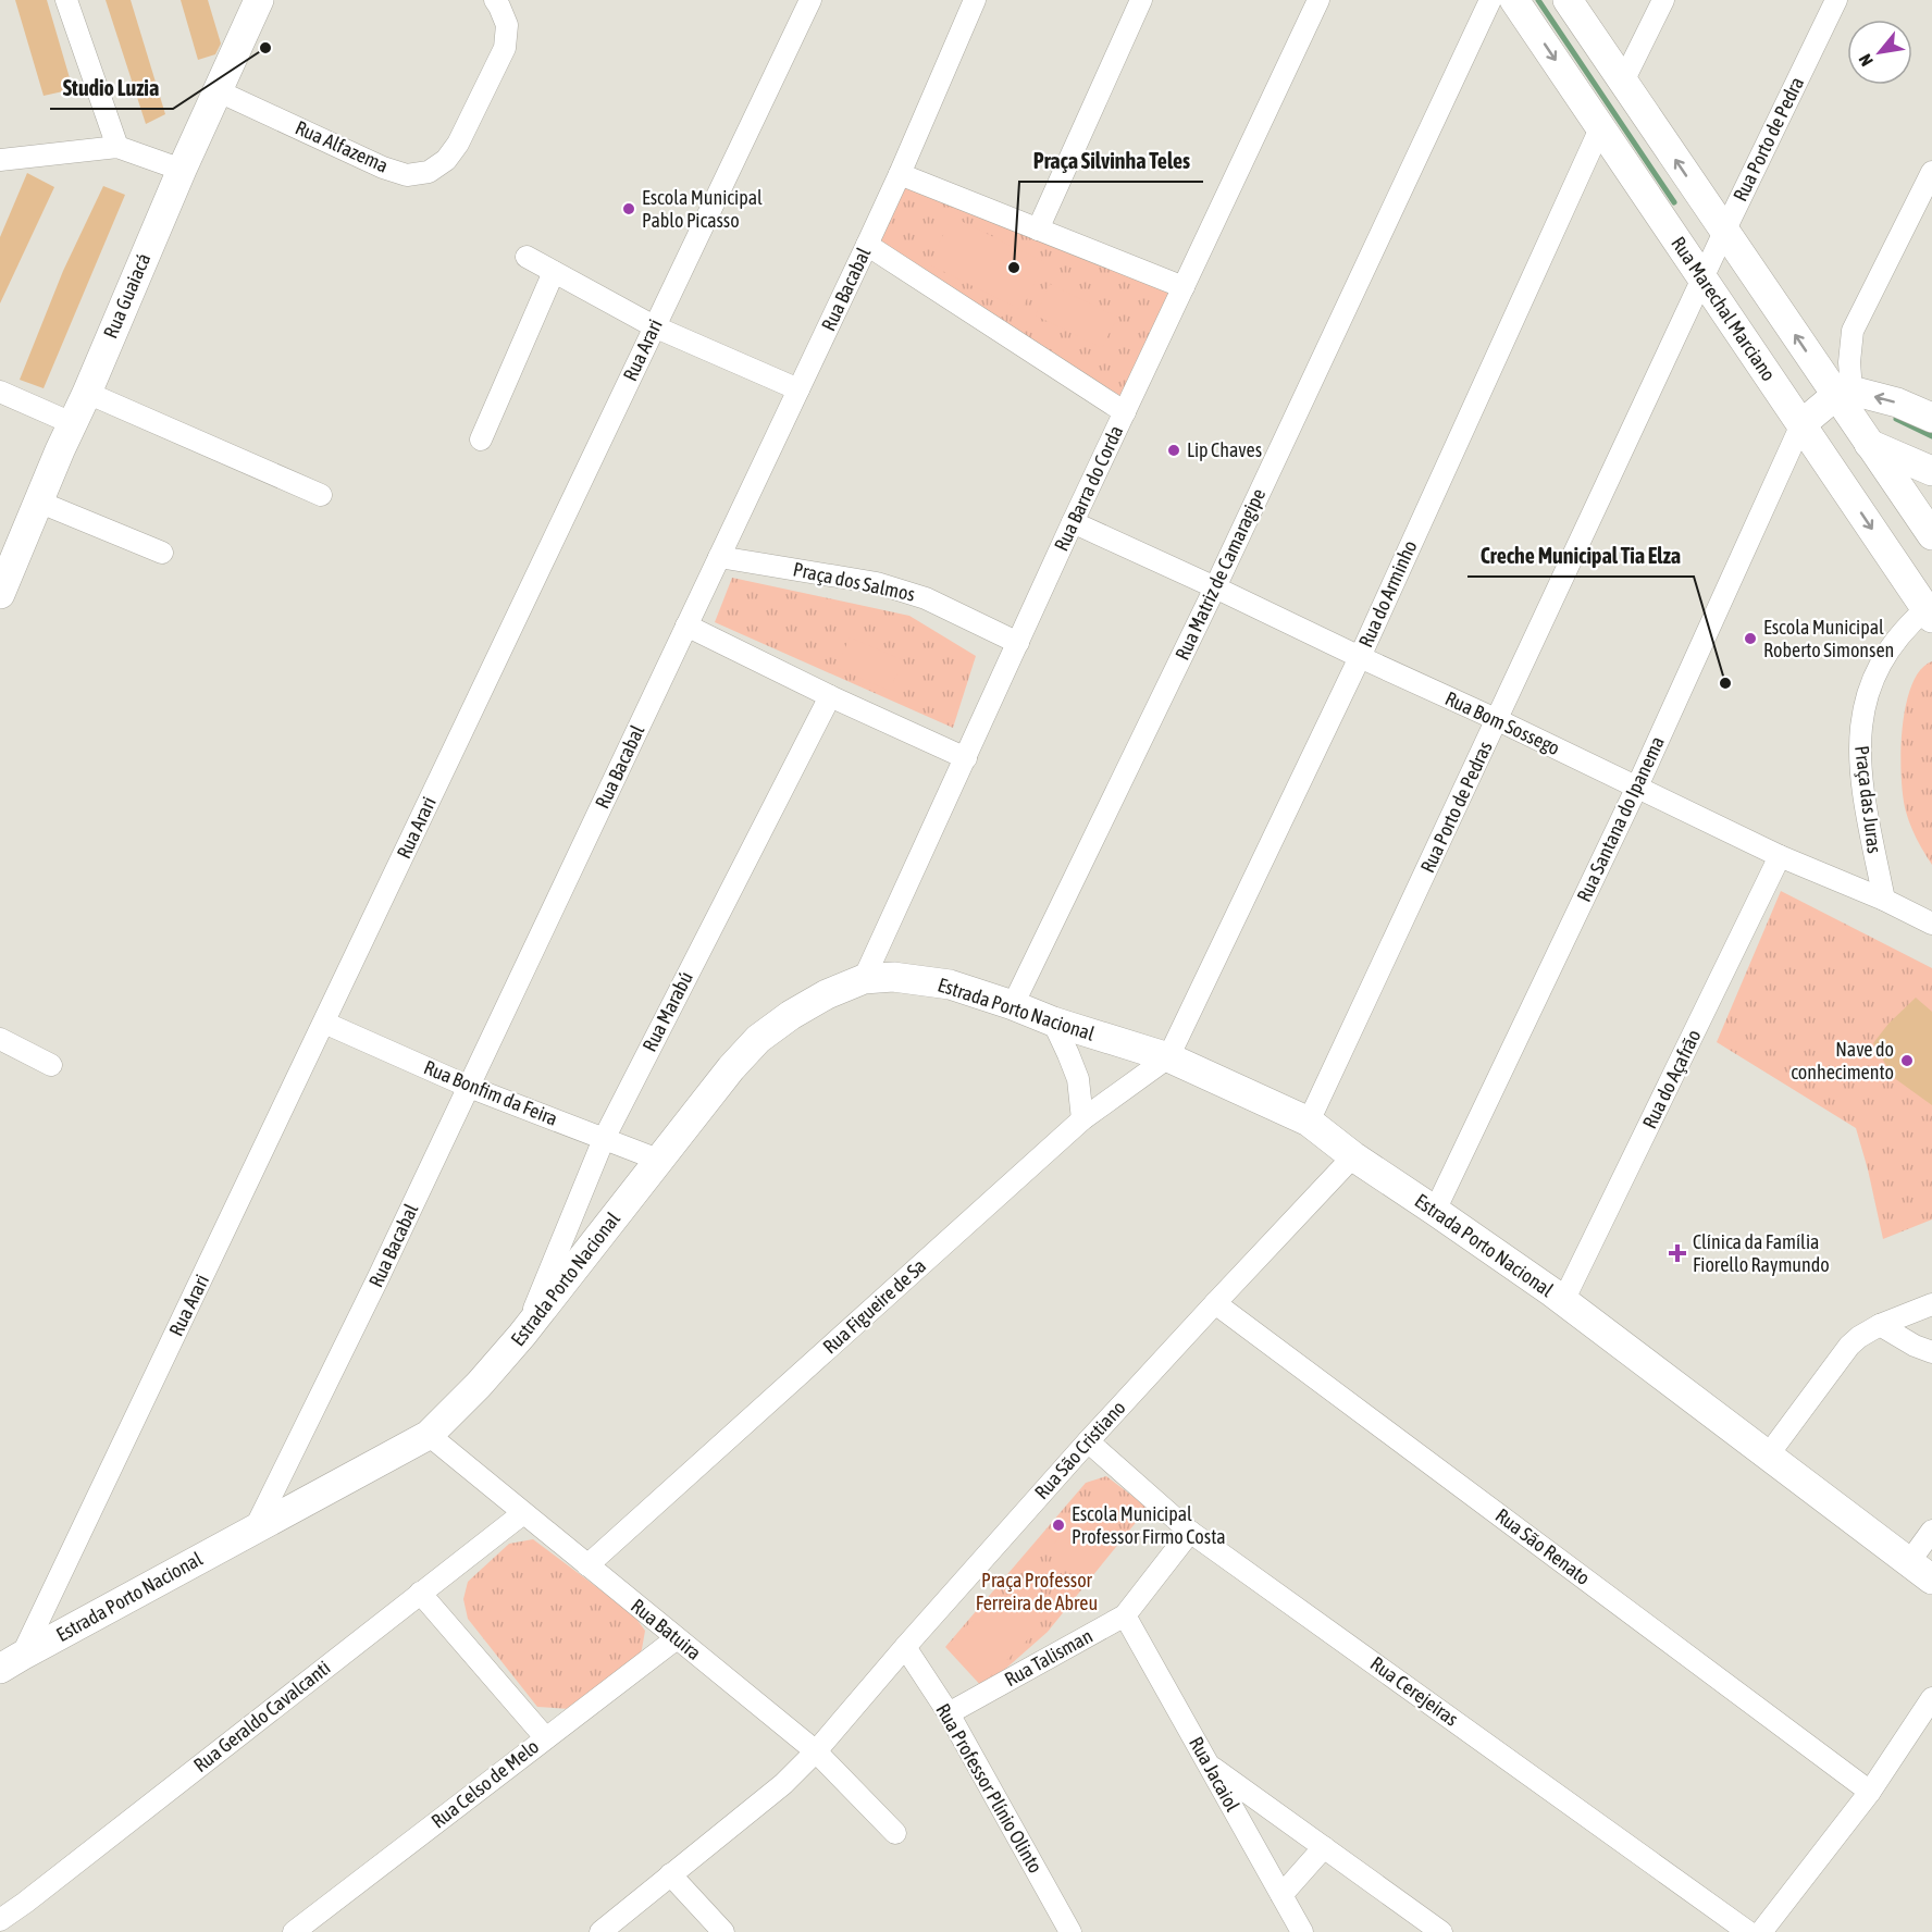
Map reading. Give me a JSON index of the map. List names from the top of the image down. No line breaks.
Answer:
{"streets":{"street":["Rua Porto de Pedra","Rua Alfazema","Rua Bacabal","Rua Guaiacá","Rua Marechal Marciano","Rua Arari","Rua Barra do Corda","Rua Matriz de Camaragipe","Praça dos Salmos","Rua do Arminho","Rua Bom Sossego","Praça das Juras","Rua Porto de Pedras","Rua Santana do Ipanema","Estrada Porto Nacional","Rua Marabú","Rua do Açafrão","Rua Bonfim da Feira","Rua Figueire de Sa","Rua São Cristiano","Rua São Renato","Rua Batuira","Rua Talisman","Rua Cerejeiras","Rua Geraldo Cavalcanti","Rua Jacaiol","Rua Celso de Melo","Rua Professor Plínio Olinto"]},"crossings":[["Rua Porto de Pedra","Rua Marechal Marciano"],["Rua Porto de Pedra","Rua Porto de Pedras"],["Rua Alfazema","Rua Guaiacá"],["Rua Bacabal","Praça dos Salmos"],["Rua Bacabal","Estrada Porto Nacional"],["Rua Bacabal","Rua Bonfim da Feira"],["Rua Marechal Marciano","Rua do Arminho"],["Rua Marechal Marciano","Praça das Juras"],["Rua Marechal Marciano","Rua Porto de Pedras"],["Rua Marechal Marciano","Rua Santana do Ipanema"],["Rua Arari","Estrada Porto Nacional"],["Rua Arari","Rua Bonfim da Feira"],["Rua Barra do Corda","Praça dos Salmos"],["Rua Barra do Corda","Rua Bom Sossego"],["Rua Barra do Corda","Estrada Porto Nacional"],["Rua Matriz de Camaragipe","Rua Bom Sossego"],["Rua Matriz de Camaragipe","Estrada Porto Nacional"],["Rua do Arminho","Rua Bom Sossego"],["Rua do Arminho","Estrada Porto Nacional"],["Rua do Arminho","Rua Figueire de Sa"],["Rua Bom Sossego","Praça das Juras"],["Rua Bom Sossego","Rua Porto de Pedras"],["Rua Bom Sossego","Rua Santana do Ipanema"],["Rua Bom Sossego","Rua do Açafrão"],["Rua Porto de Pedras","Estrada Porto Nacional"],["Rua Santana do Ipanema","Estrada Porto Nacional"],["Estrada Porto Nacional","Rua Marabú"],["Estrada Porto Nacional","Rua do Açafrão"],["Estrada Porto Nacional","Rua Bonfim da Feira"],["Estrada Porto Nacional","Rua Figueire de Sa"],["Estrada Porto Nacional","Rua São Cristiano"],["Estrada Porto Nacional","Rua Batuira"],["Rua Marabú","Rua Bonfim da Feira"],["Rua Figueire de Sa","Rua Batuira"],["Rua São Cristiano","Rua São Renato"],["Rua São Cristiano","Rua Batuira"],["Rua São Cristiano","Rua Cerejeiras"],["Rua São Cristiano","Rua Professor Plínio Olinto"],["Rua Batuira","Rua Geraldo Cavalcanti"],["Rua Batuira","Rua Celso de Melo"],["Rua Talisman","Rua Cerejeiras"],["Rua Talisman","Rua Jacaiol"],["Rua Talisman","Rua Professor Plínio Olinto"]],"parks":["Praça Professor Ferreira de Abreu"],"places":{"other":["Studio Luzia","Escola Municipal Pablo Picasso","Praça Silvinha Teles","Lip Chaves","Escola Municipal Roberto Simonsen","Creche Municipal Tia Elza","Nave do conhecimento","Escola Municipal Professor Firmo Costa"],"health":["Clínica da Família Fiorello Raymundo"]},"north":"bottom left"}
